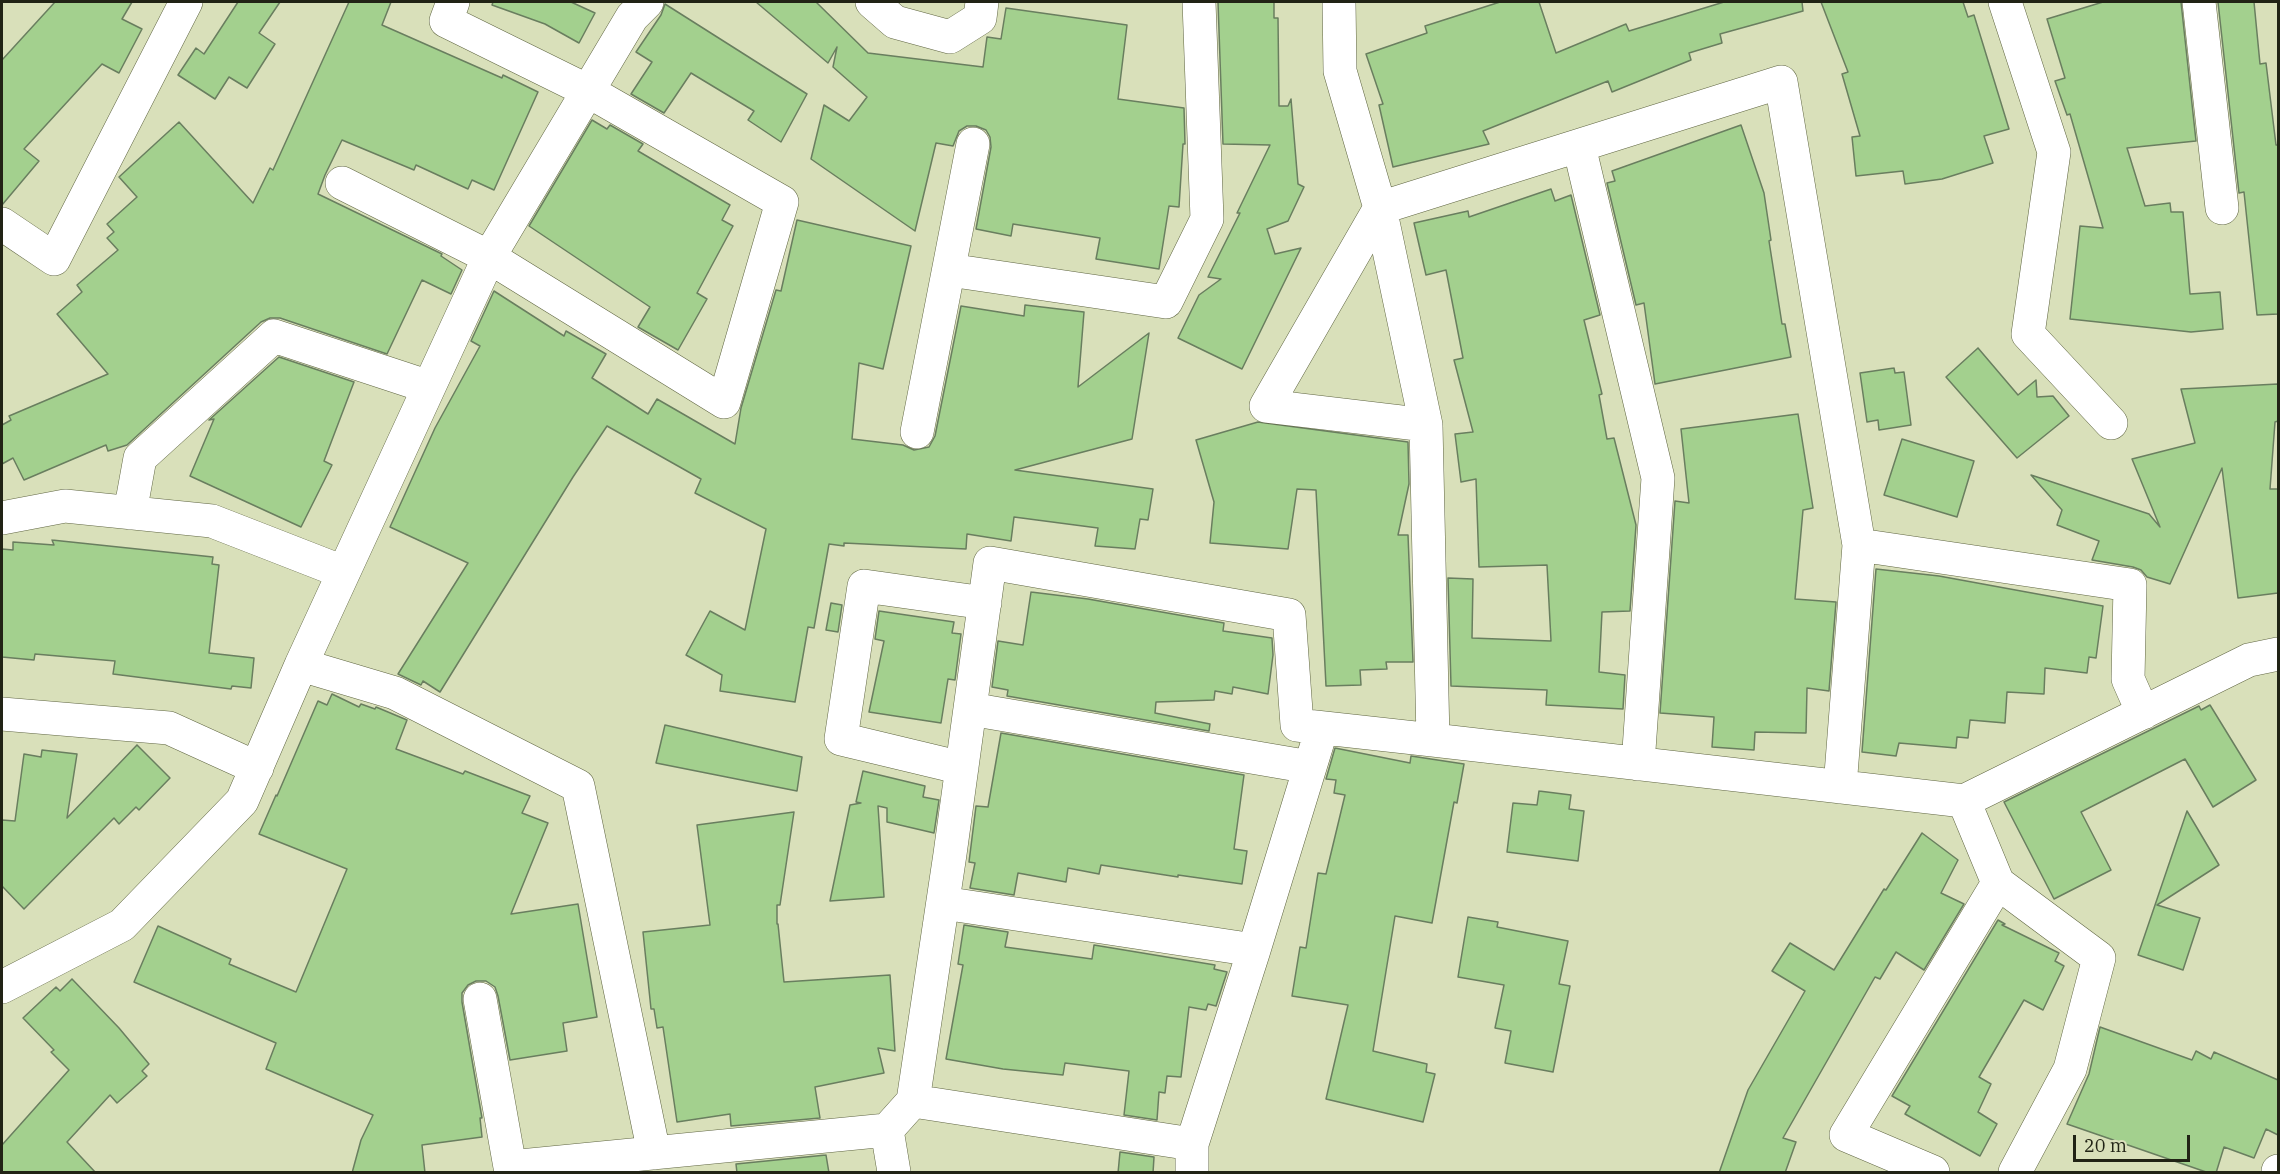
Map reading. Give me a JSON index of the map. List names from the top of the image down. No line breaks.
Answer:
{"scale_bar":"20 m"}
